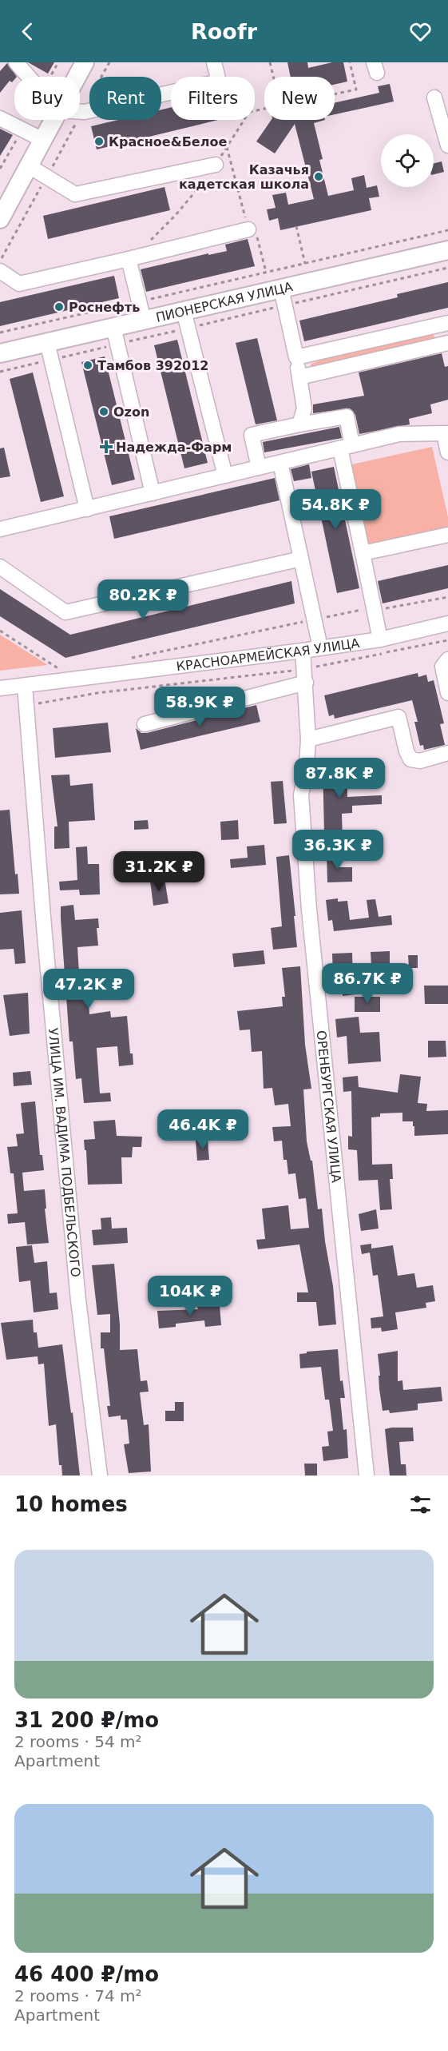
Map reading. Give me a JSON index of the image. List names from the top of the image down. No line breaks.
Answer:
{"streets":{"main road":["ПИОНЕРСКАЯ УЛИЦА"],"street":["КРАСНОАРМЕЙСКАЯ УЛИЦА","ОРЕНБУРГСКАЯ УЛИЦА","УЛИЦА ИМ. ВАДИМА ПОДБЕЛЬСКОГО"]},"crossings":[["КРАСНОАРМЕЙСКАЯ УЛИЦА","ОРЕНБУРГСКАЯ УЛИЦА"],["КРАСНОАРМЕЙСКАЯ УЛИЦА","УЛИЦА ИМ. ВАДИМА ПОДБЕЛЬСКОГО"]],"places":{"other":["Красное&Белое","Казачья кадетская школа","Роснефть","Тамбов 392012","Ozon"],"health":["Надежда-Фарм"]},"page":{"header":"Roofr","chip":["Buy","Rent","Filters","New"],"price":["54.8K ₽","80.2K ₽","58.9K ₽","87.8K ₽","36.3K ₽","31.2K ₽","86.7K ₽","47.2K ₽","46.4K ₽","104K ₽"],"heading":"10 homes","list":[{"name":"31 200 ₽/mo","note":"2 rooms · 54 m² · Apartment"},{"name":"46 400 ₽/mo","note":"2 rooms · 74 m² · Apartment"}]}}
